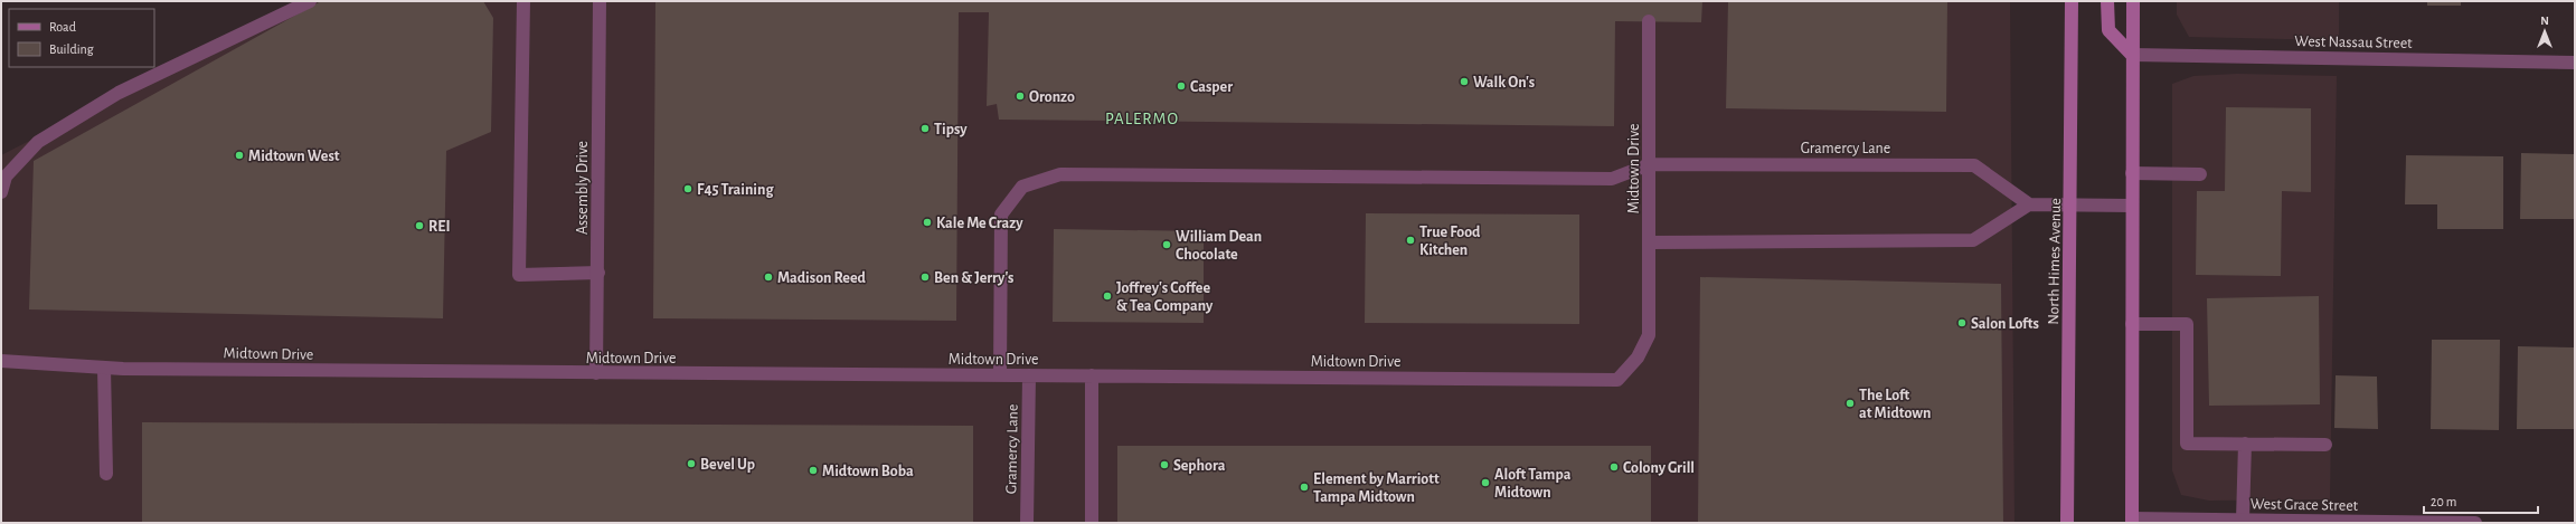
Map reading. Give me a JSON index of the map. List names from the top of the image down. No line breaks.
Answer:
{"streets":{"street":["West Nassau Street","Gramercy Lane","Midtown Drive","Assembly Drive","North Himes Avenue","West Grace Street"]},"crossings":[["Gramercy Lane","Midtown Drive"],["Midtown Drive","Assembly Drive"]],"districts":["PALERMO"],"places":["Walk On's","Casper","Oronzo","Tipsy","Midtown West","F45 Training","Kale Me Crazy","REI","True Food Kitchen","William Dean Chocolate","Madison Reed","Ben & Jerry's","Joffrey's Coffee & Tea Company","Salon Lofts","The Loft at Midtown","Bevel Up","Sephora","Colony Grill","Midtown Boba","Aloft Tampa Midtown","Element by Marriott Tampa Midtown"],"legend":["Road","Building"],"scale_bar":"20 m","north":"top"}
